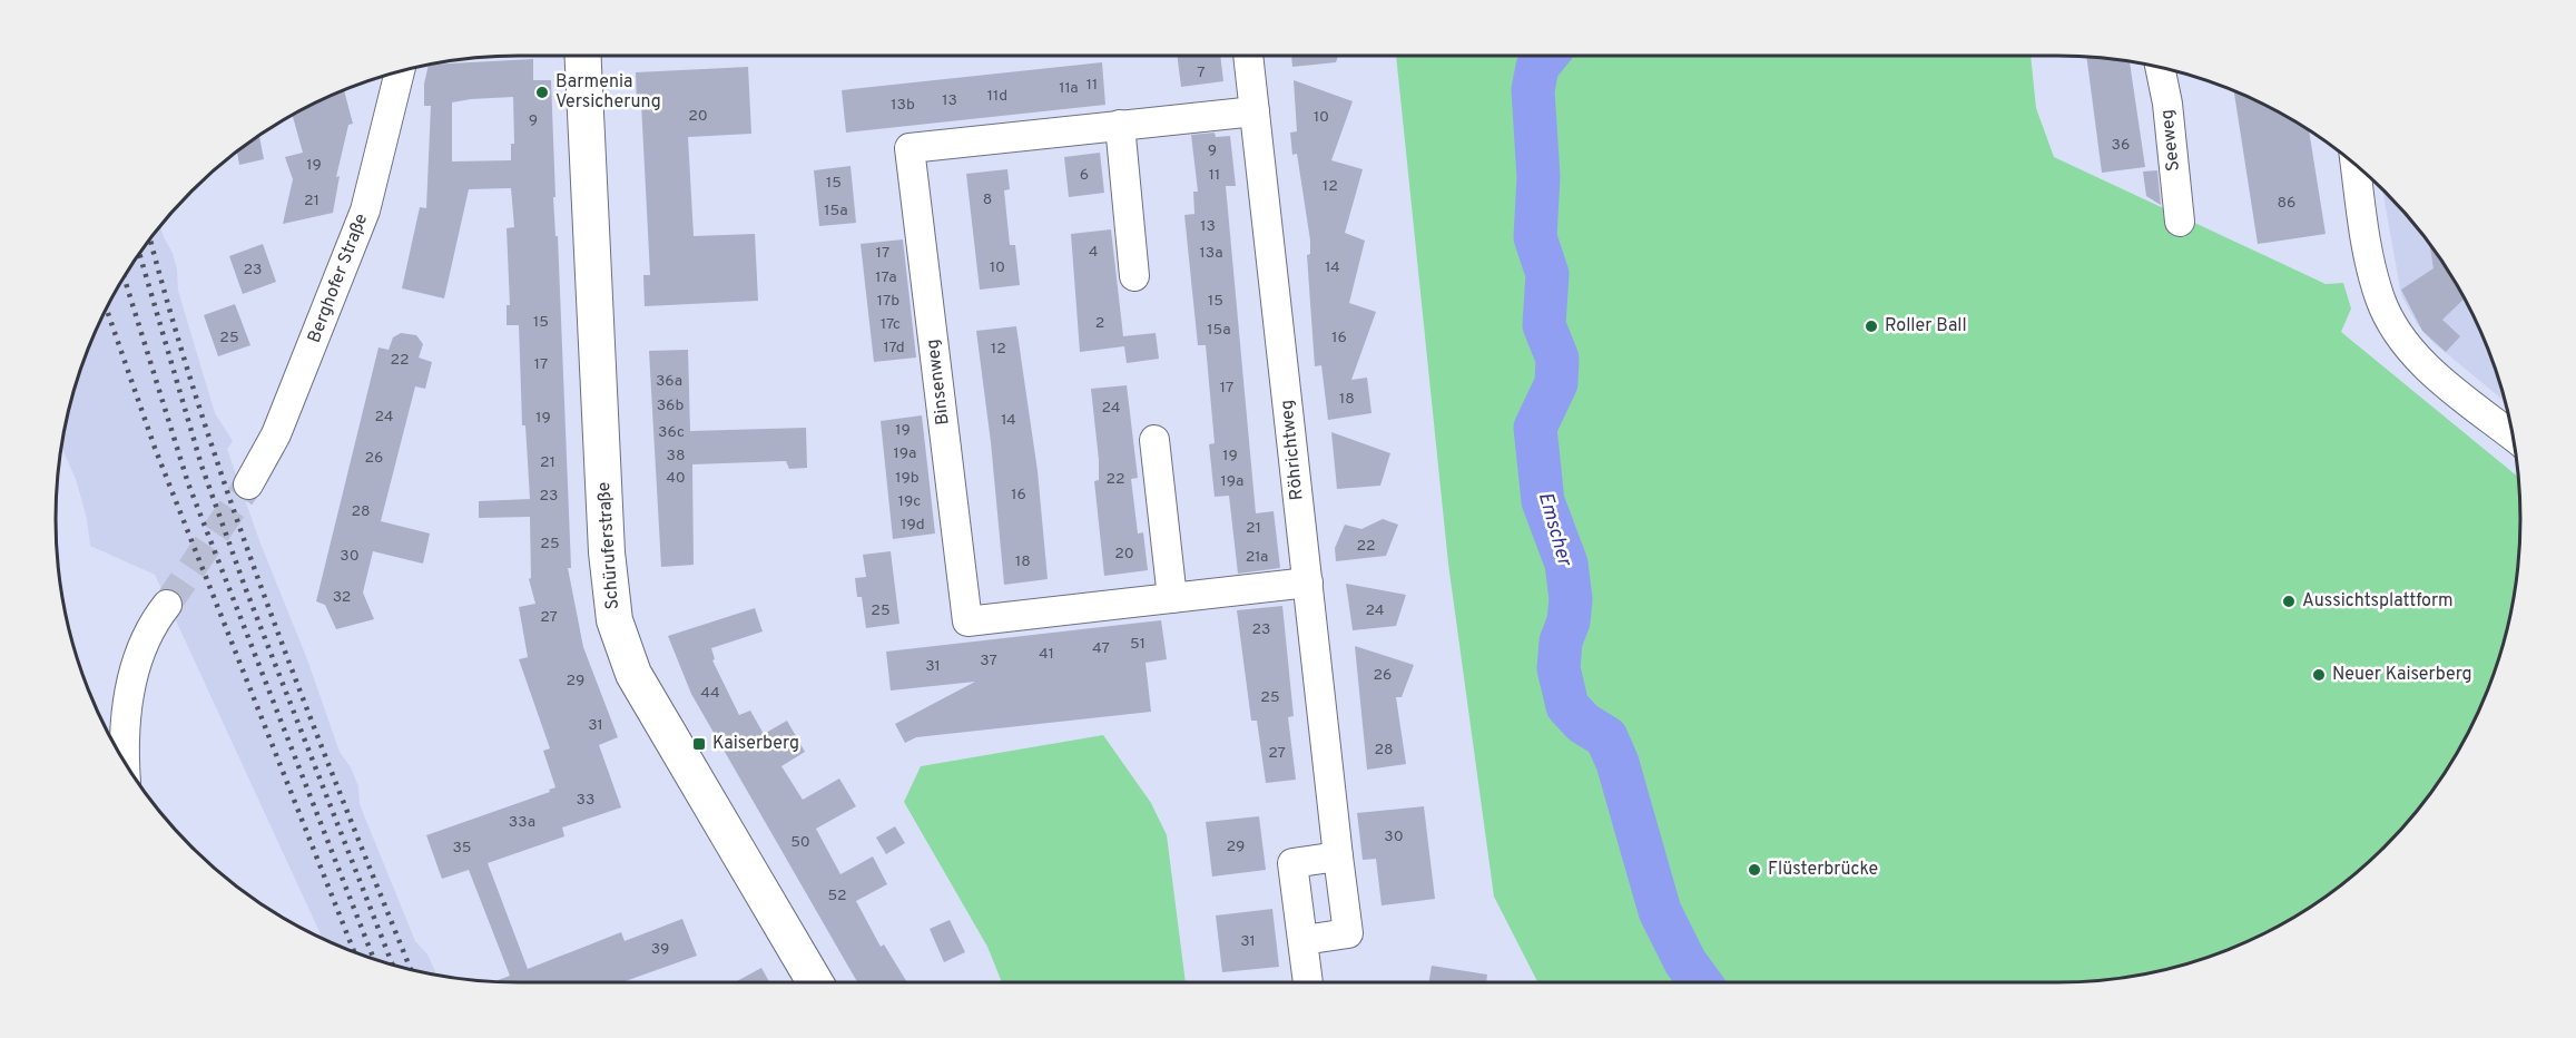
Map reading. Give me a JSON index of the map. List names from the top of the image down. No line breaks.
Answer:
{"streets":{"main road":["Schüruferstraße"],"street":["Seeweg","Berghofer Straße","Binsenweg","Röhrichtweg"]},"crossings":[["Binsenweg","Röhrichtweg"]],"water":["Emscher"],"places":{"other":["Barmenia Versicherung","Roller Ball","Aussichtsplattform","Neuer Kaiserberg","Flüsterbrücke"],"transit":["Kaiserberg"]},"house_numbers":["7","11","11a","11d","13","13b","20","10","9","36","9","19","6","11","15","12","8","21","86","15a","13","4","17","13a","10","14","23","17a","17b","15","15","2","17c","15a","25","16","17d","12","22","17","36a","17","18","36b","24","24","19","14","19","36c","19a","38","19","26","21","40","19b","22","19a","16","23","19c","28","19d","21","25","22","20","30","21a","18","32","25","24","27","23","51","47","41","37","31","26","29","44","25","31","28","27","33","33a","30","50","29","35","52","31","39"]}
